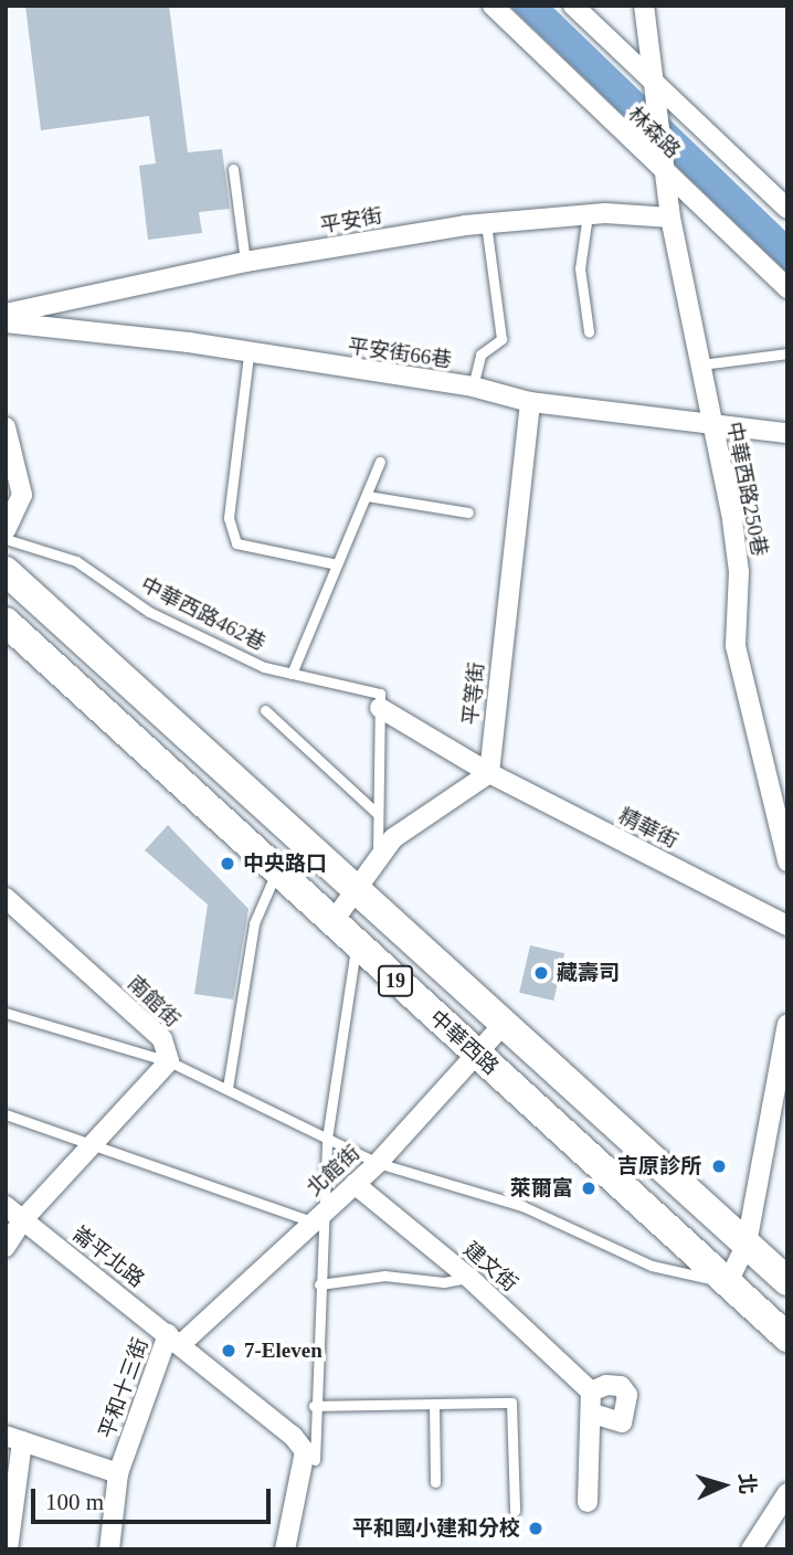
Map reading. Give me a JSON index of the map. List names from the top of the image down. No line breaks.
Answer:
{"streets":{"main road":["19","中華西路"],"street":["林森路","平安街","平安街66巷","中華西路250巷","平等街","精華街","南館街","北館街","崙平北路","建文街","平和十三街"],"lane":["中華西路462巷"]},"crossings":[["平安街","中華西路250巷"],["平安街66巷","中華西路250巷"],["平安街66巷","平等街"],["中華西路462巷","精華街"],["平等街","精華街"],["南館街","崙平北路"],["中華西路","北館街"],["北館街","崙平北路"],["北館街","建文街"],["北館街","平和十三街"],["崙平北路","平和十三街"]],"places":["中央路口","藏壽司","吉原診所","萊爾富","7-Eleven","平和國小建和分校"],"scale_bar":"100 m","north":"right"}
